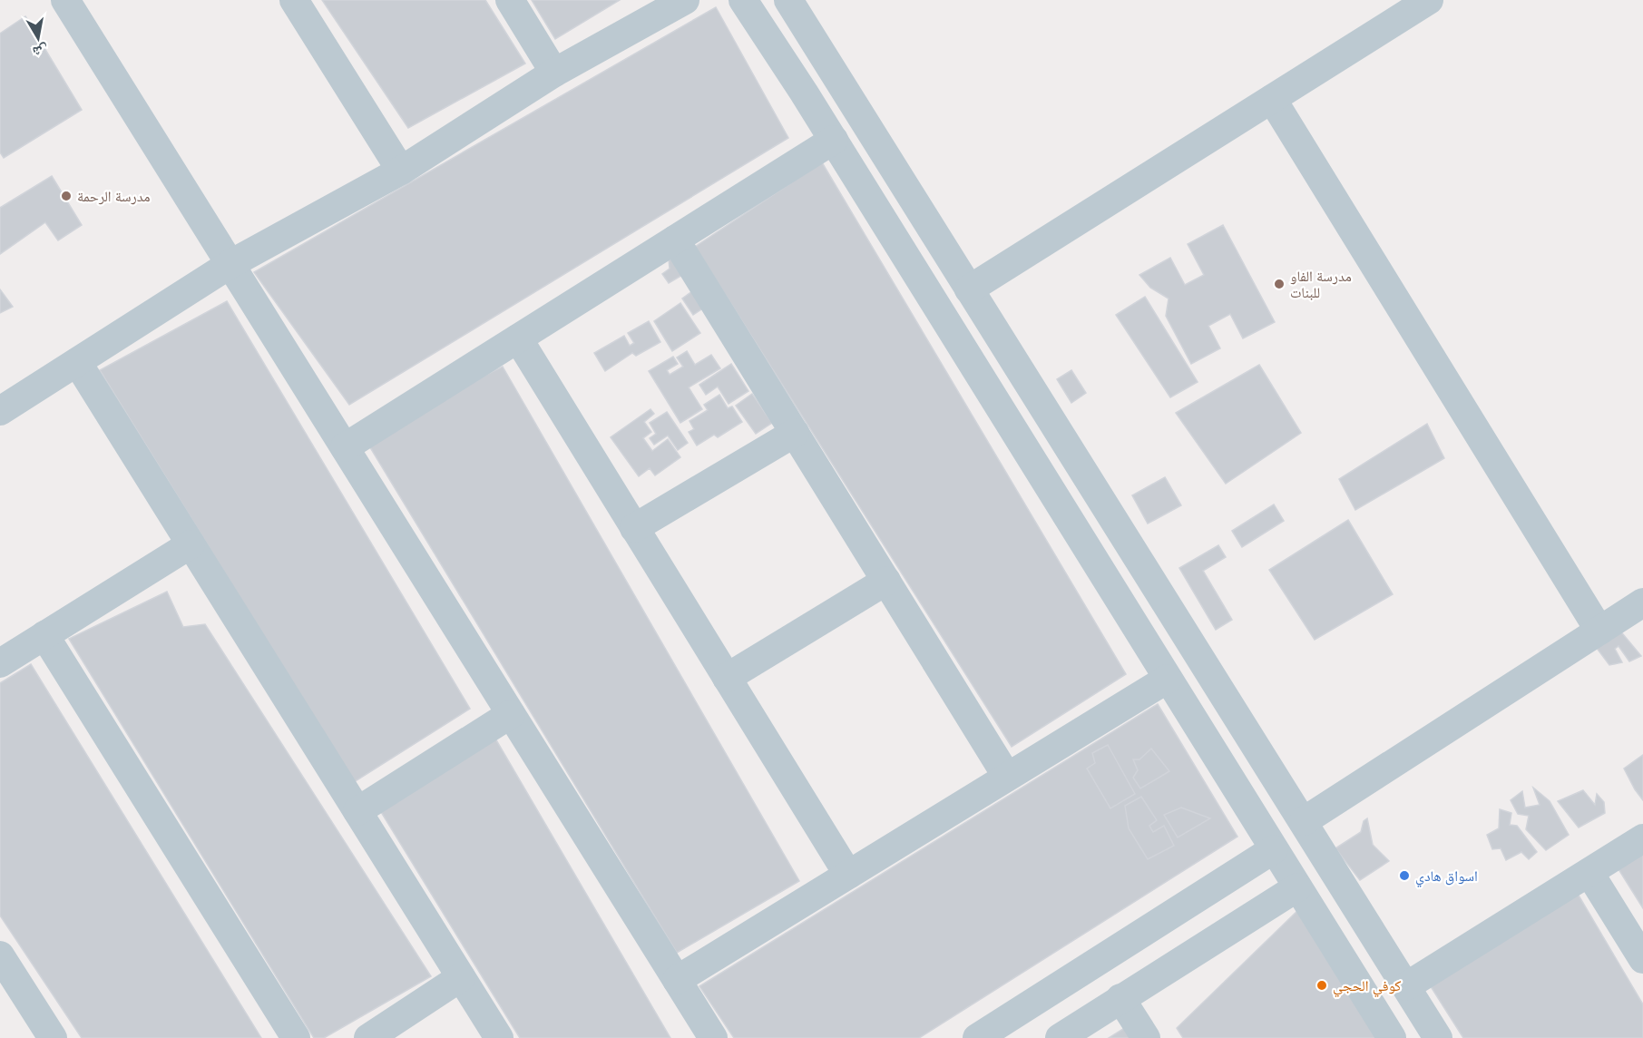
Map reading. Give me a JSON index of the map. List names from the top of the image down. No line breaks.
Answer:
{"places":["مدرسة الرحمة","مدرسة الفاو للبنات","اسواق هادي","كوفي الحجي"],"north":"bottom"}
